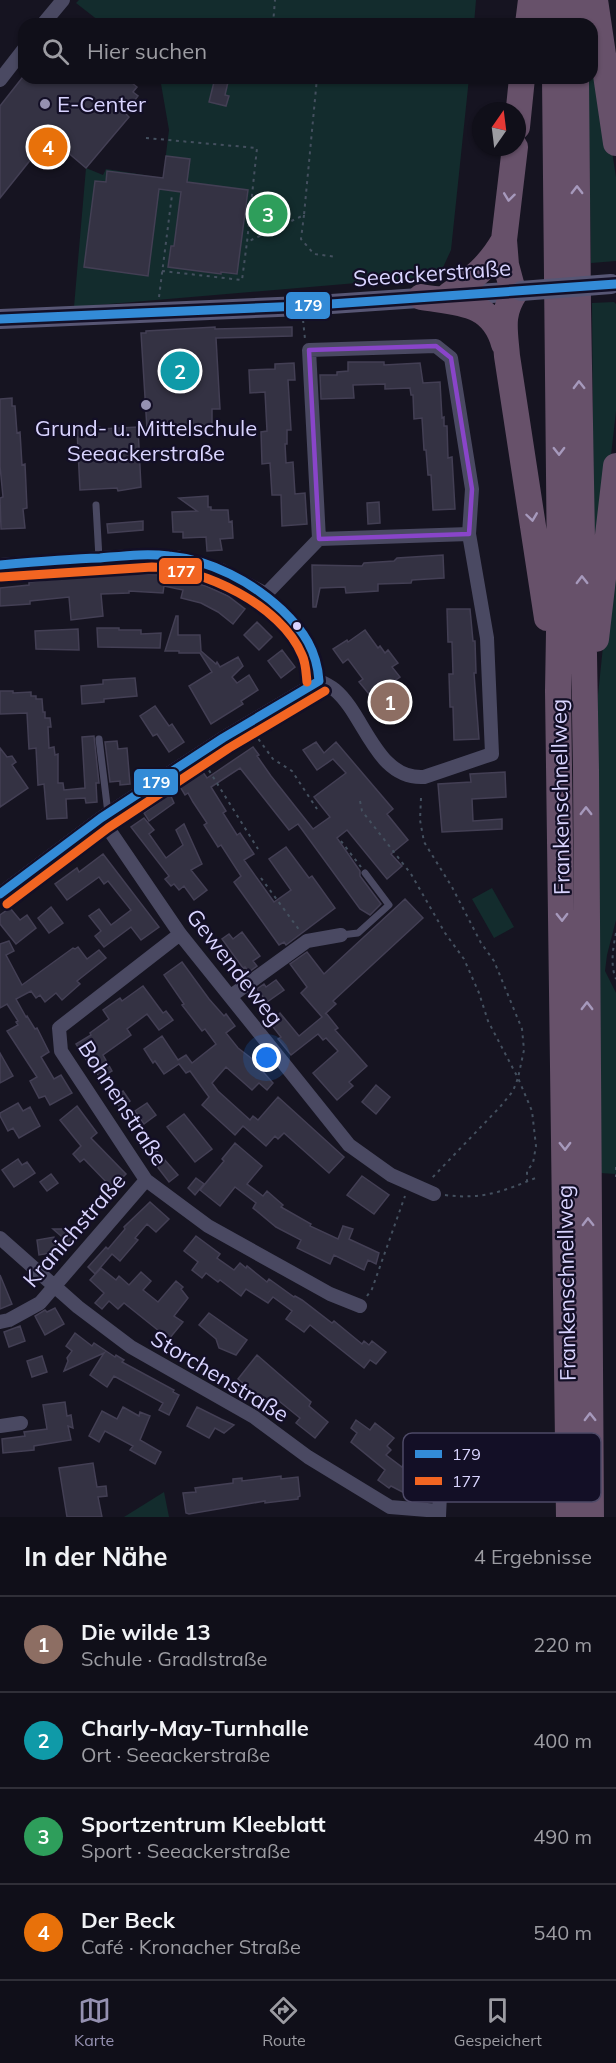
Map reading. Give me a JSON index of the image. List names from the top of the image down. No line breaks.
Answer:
{"streets":{"highway":["Frankenschnellweg"],"main road":["Seeackerstraße"],"street":["Gewendeweg","Bohnenstraße","Kranichstraße","Storchenstraße"]},"crossings":[["Gewendeweg","Bohnenstraße"],["Bohnenstraße","Kranichstraße"],["Kranichstraße","Storchenstraße"]],"places":["E-Center","Grund- u. Mittelschule Seeackerstraße"],"lines":["transit line 179","transit line 177"],"legend":["179","177"],"north":"top","page":{"search":"Hier suchen","pins":["4","3","2","1"],"heading":["In der Nähe","4 Ergebnisse"],"list":[{"mark":"1","name":"Die wilde 13","note":"Schule · Gradlstraße","value":"220 m"},{"mark":"2","name":"Charly-May-Turnhalle","note":"Ort · Seeackerstraße","value":"400 m"},{"mark":"3","name":"Sportzentrum Kleeblatt","note":"Sport · Seeackerstraße","value":"490 m"},{"mark":"4","name":"Der Beck","note":"Café · Kronacher Straße","value":"540 m"}],"nav":["Karte","Route","Gespeichert"]}}
